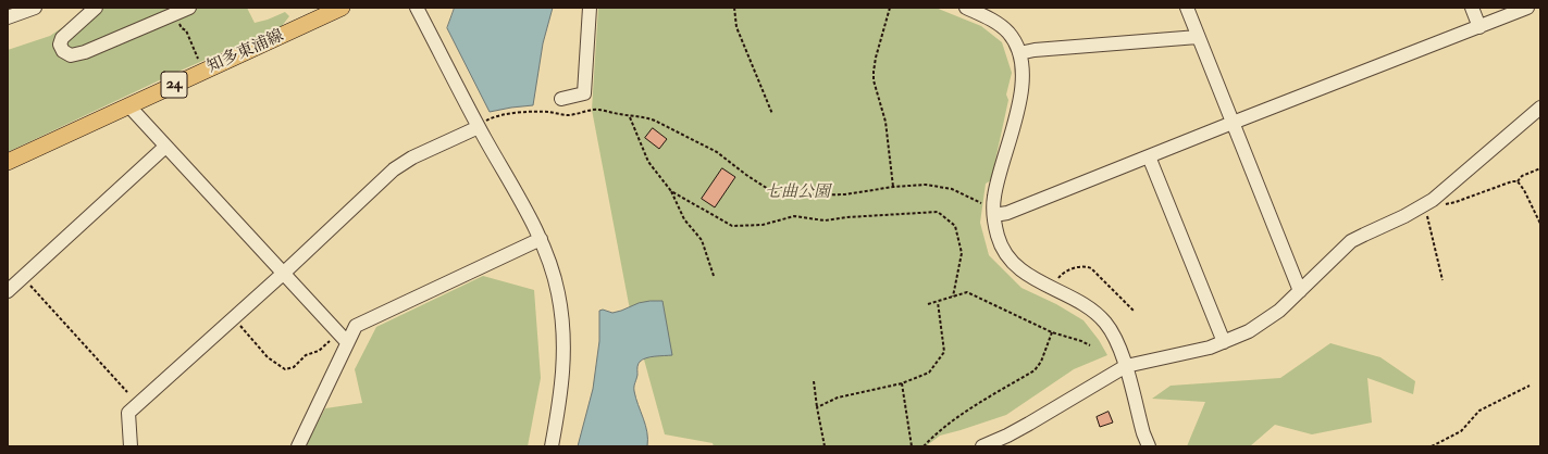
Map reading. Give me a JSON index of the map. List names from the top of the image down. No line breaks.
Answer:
{"streets":{"main road":["知多東浦線","24"]},"parks":["七曲公園"]}
